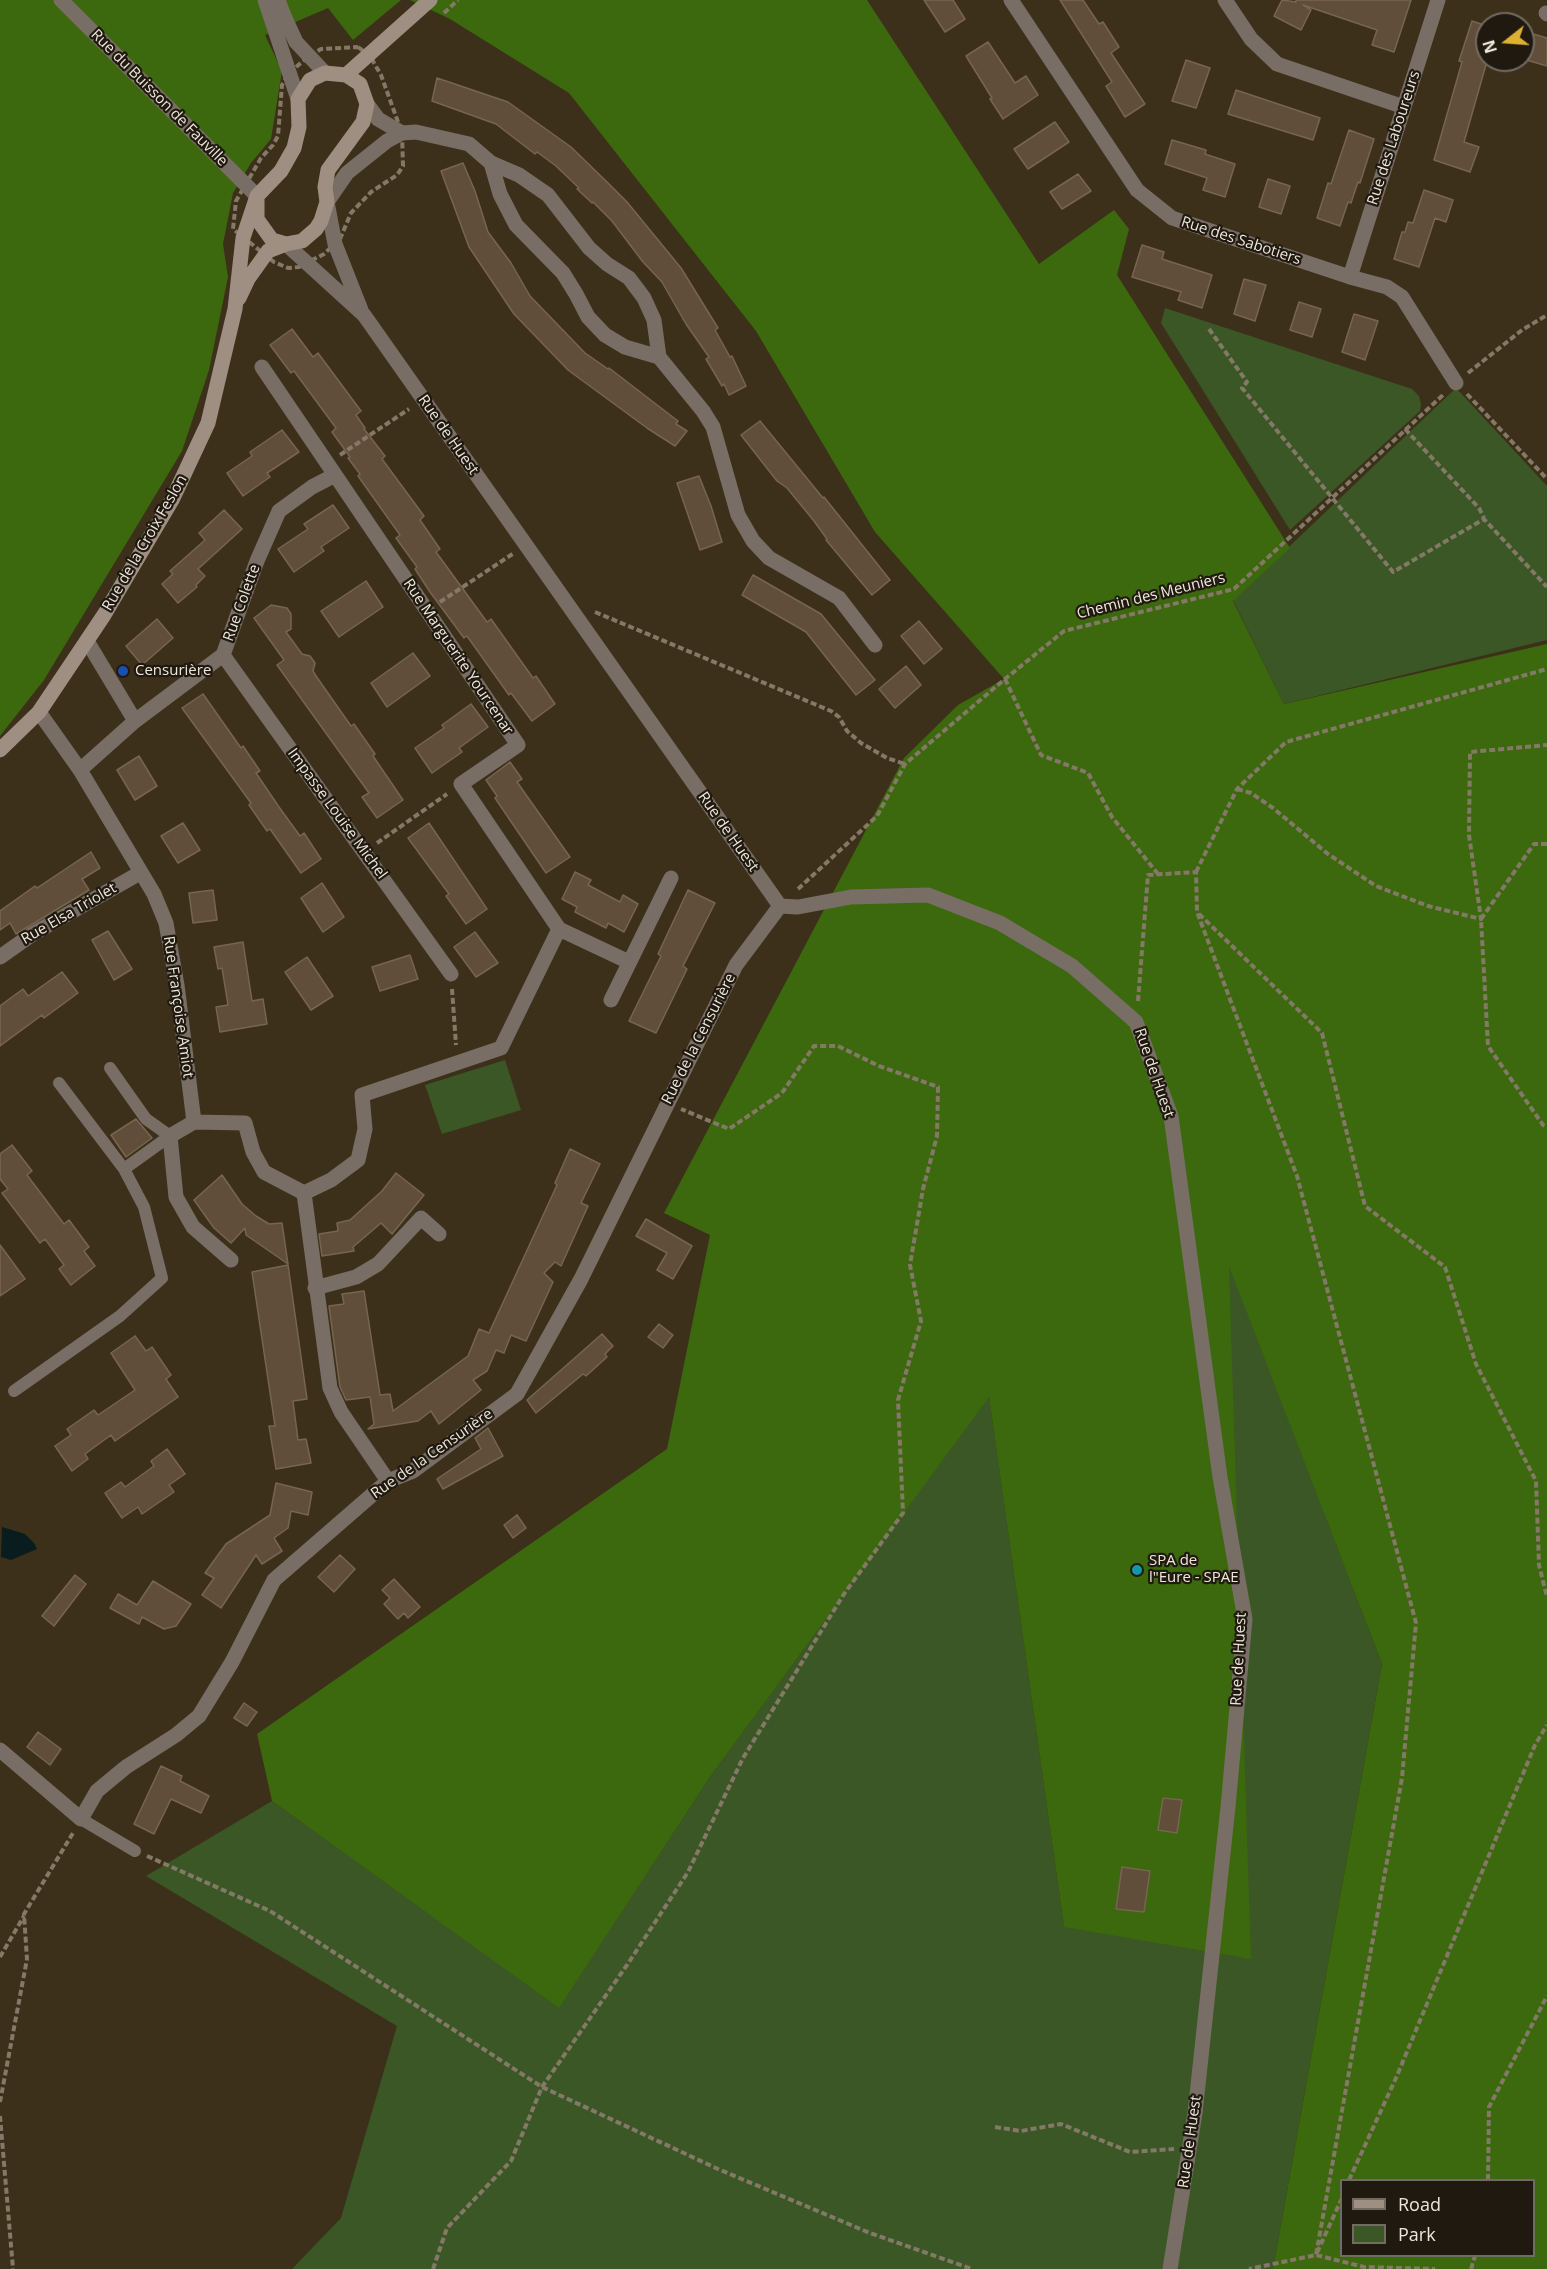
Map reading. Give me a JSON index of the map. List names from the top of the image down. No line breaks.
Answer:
{"streets":{"street":["Rue du Buisson de Fauville","Rue des Laboureurs","Rue des Sabotiers","Rue de Huest","Rue de la Croix Feslon","Rue Colette","Rue Marguerite Yourcenar","Impasse Louise Michel","Rue Elsa Triolet","Rue Françoise Amiot","Rue de la Censurière"],"path":["Chemin des Meuniers"]},"crossings":[["Rue du Buisson de Fauville","Rue de la Croix Feslon"],["Rue des Laboureurs","Rue des Sabotiers"],["Rue des Sabotiers","Chemin des Meuniers"],["Rue de Huest","Rue de la Croix Feslon"],["Rue de Huest","Chemin des Meuniers"],["Rue de Huest","Rue de la Censurière"],["Rue de la Croix Feslon","Rue Françoise Amiot"],["Chemin des Meuniers","Rue de la Censurière"],["Rue Colette","Rue Marguerite Yourcenar"],["Rue Colette","Impasse Louise Michel"],["Rue Colette","Rue Françoise Amiot"],["Rue Elsa Triolet","Rue Françoise Amiot"]],"places":["Censurière","SPA de l\"Eure - SPAE"],"legend":["Road","Park"],"north":"left"}
